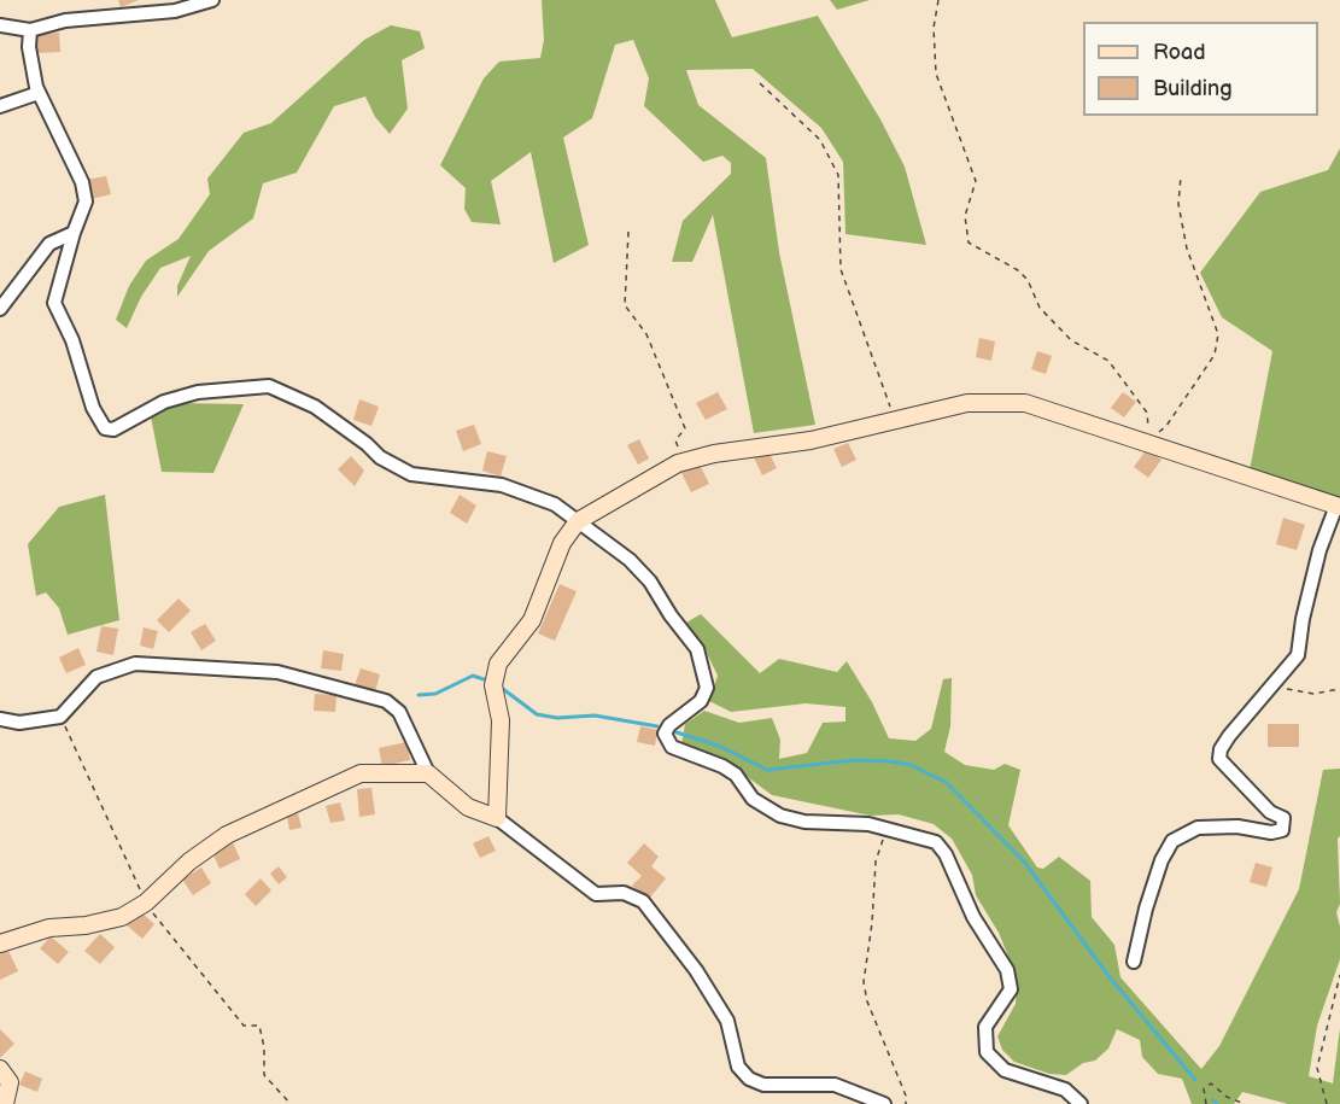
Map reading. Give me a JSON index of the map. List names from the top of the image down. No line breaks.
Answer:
{"legend":["Road","Building"]}
